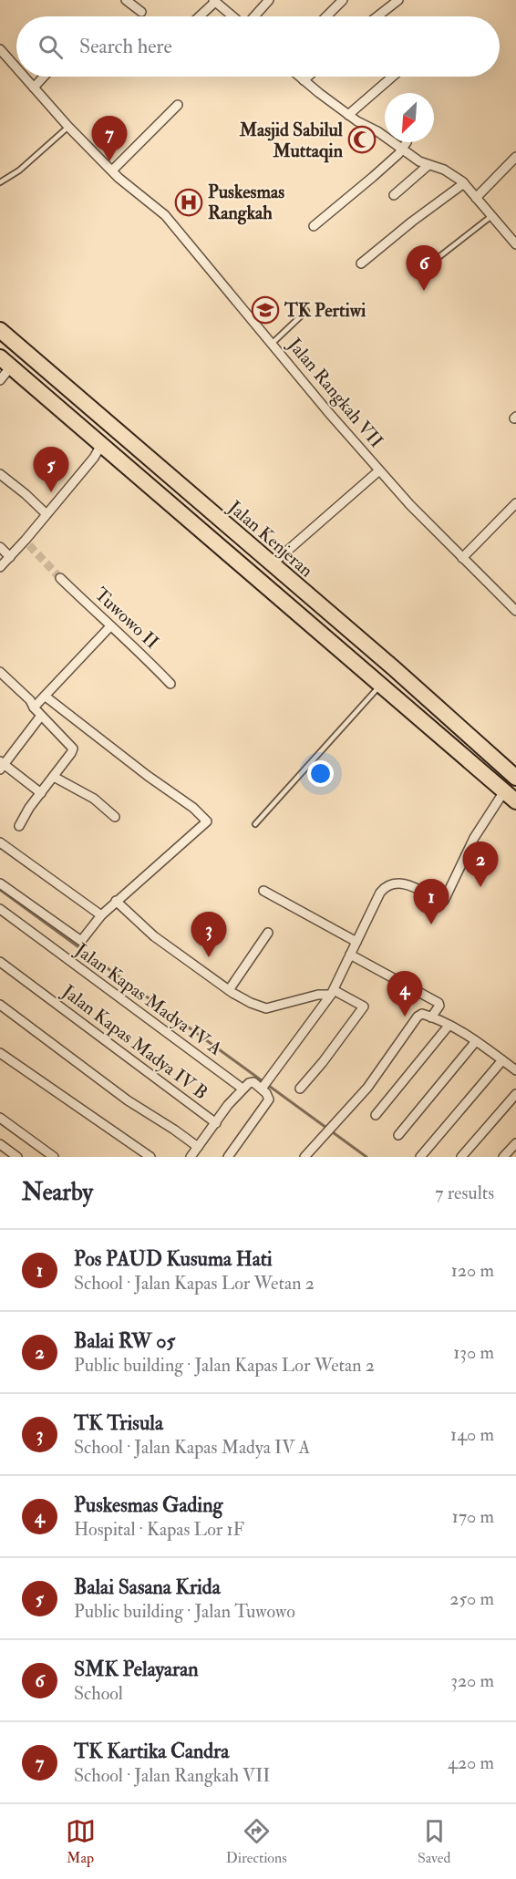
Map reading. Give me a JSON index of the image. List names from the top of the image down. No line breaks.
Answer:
{"streets":{"highway":["Jalan Kenjeran"],"street":["Jalan Rangkah VII","Tuwowo II","Jalan Kapas Madya IV A","Jalan Kapas Madya IV B"]},"places":{"mosque":["Masjid Sabilul Muttaqin"],"hospital":["Puskesmas Rangkah"],"school or university":["TK Pertiwi"]},"north":"bottom left","page":{"search":"Search here","pins":["7","6","5","2","1","3","4"],"heading":["Nearby","7 results"],"list":[{"mark":"1","name":"Pos PAUD Kusuma Hati","note":"School · Jalan Kapas Lor Wetan 2","value":"120 m"},{"mark":"2","name":"Balai RW 05","note":"Public building · Jalan Kapas Lor Wetan 2","value":"130 m"},{"mark":"3","name":"TK Trisula","note":"School · Jalan Kapas Madya IV A","value":"140 m"},{"mark":"4","name":"Puskesmas Gading","note":"Hospital · Kapas Lor 1F","value":"170 m"},{"mark":"5","name":"Balai Sasana Krida","note":"Public building · Jalan Tuwowo","value":"250 m"},{"mark":"6","name":"SMK Pelayaran","note":"School","value":"320 m"},{"mark":"7","name":"TK Kartika Candra","note":"School · Jalan Rangkah VII","value":"420 m"}],"nav":["Map","Directions","Saved"]}}
